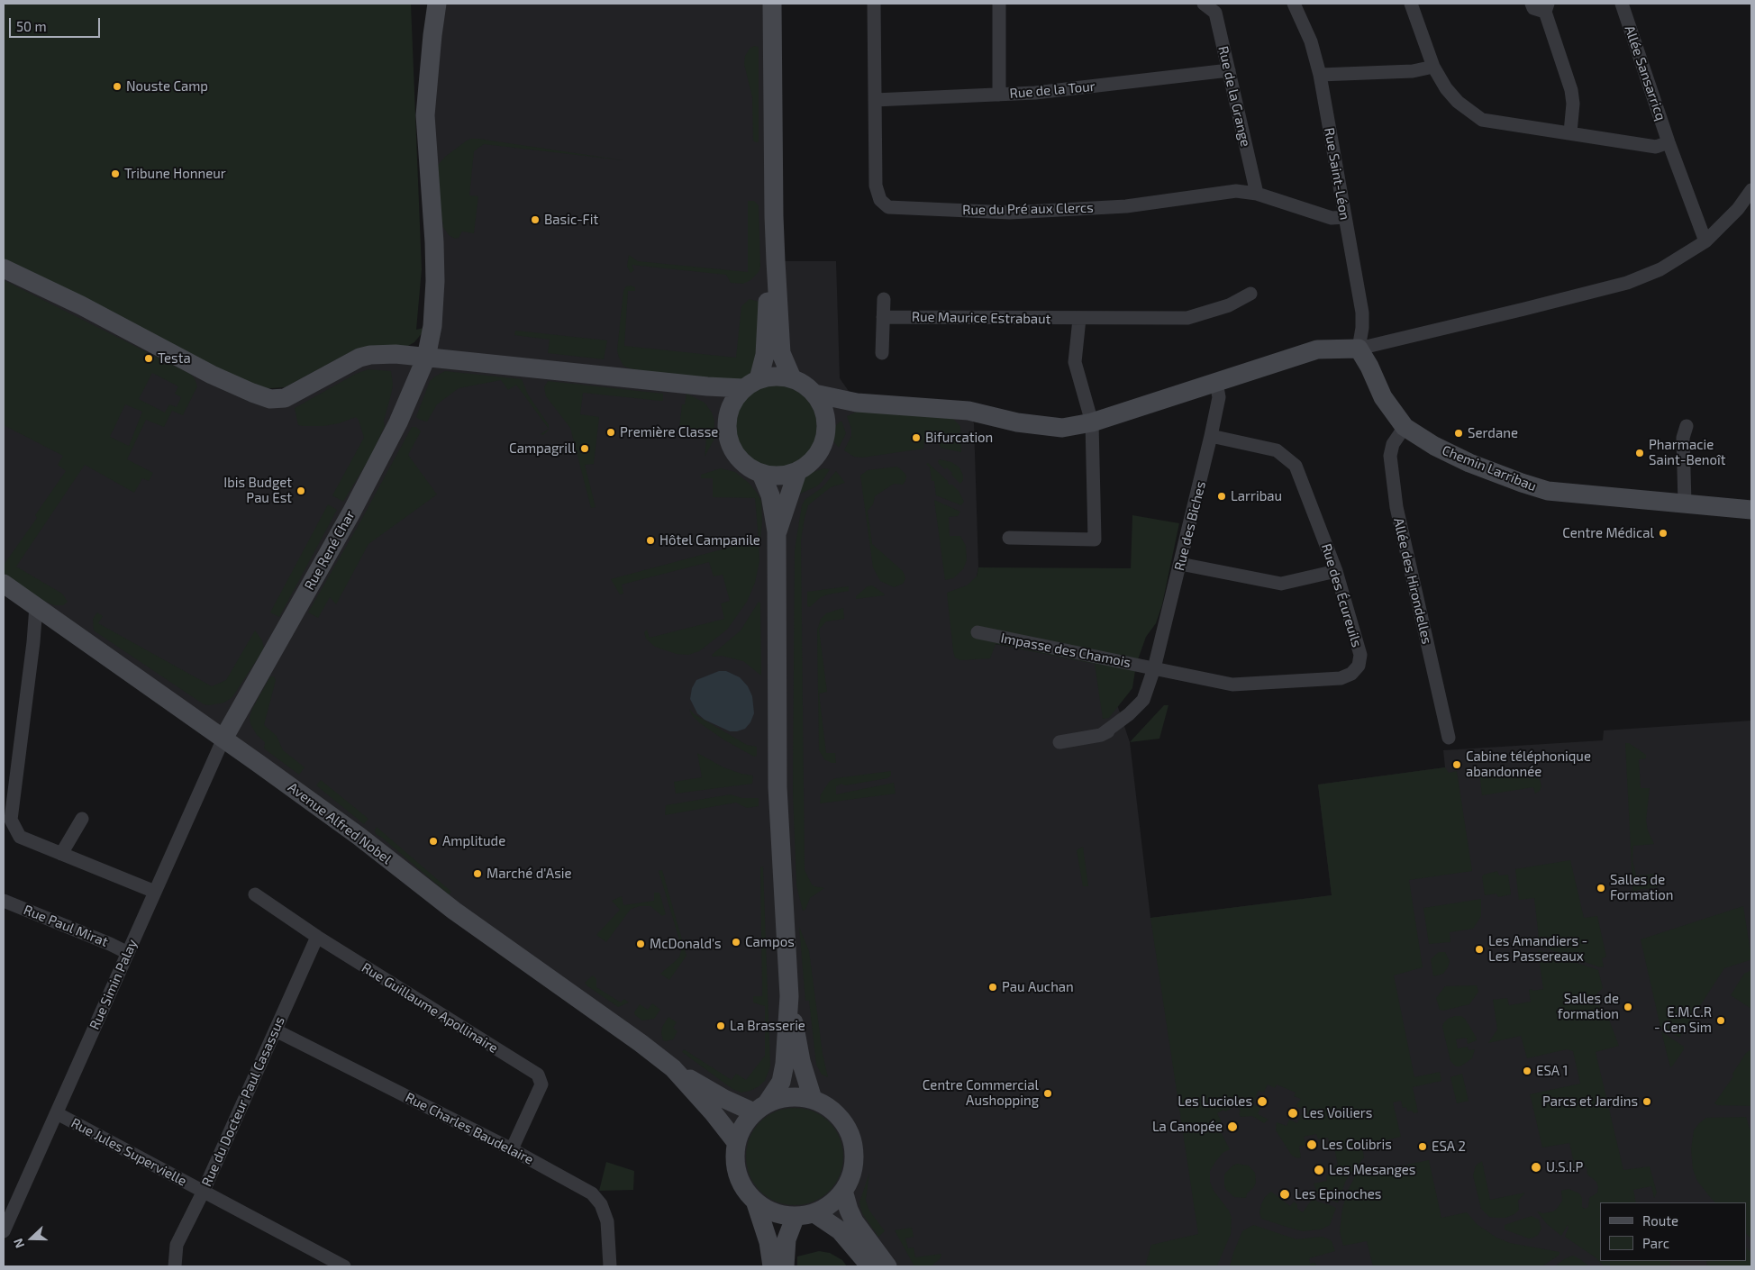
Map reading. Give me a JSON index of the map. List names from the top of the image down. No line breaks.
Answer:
{"streets":{"main road":["Chemin Larribau","Rue René Char","Avenue Alfred Nobel"],"street":["Allée Sansarricq","Rue de la Tour","Rue de la Grange","Rue Saint-Léon","Rue du Pré aux Clercs","Rue Maurice Estrabaut","Rue des Biches","Allée des Hirondelles","Rue des Écureuils","Impasse des Chamois","Rue Paul Mirat","Rue Simin Palay","Rue Guillaume Apollinaire","Rue du Docteur Paul Casassus","Rue Charles Baudelaire","Rue Jules Supervielle"]},"crossings":[["Rue de la Tour","Rue de la Grange"],["Rue de la Tour","Rue du Pré aux Clercs"],["Rue de la Grange","Rue du Pré aux Clercs"],["Rue Saint-Léon","Rue du Pré aux Clercs"],["Rue Saint-Léon","Chemin Larribau"],["Chemin Larribau","Allée des Hirondelles"],["Rue des Biches","Rue des Écureuils"],["Rue des Biches","Impasse des Chamois"],["Rue René Char","Avenue Alfred Nobel"],["Rue René Char","Rue Simin Palay"],["Rue des Écureuils","Impasse des Chamois"],["Avenue Alfred Nobel","Rue Simin Palay"],["Rue Paul Mirat","Rue Simin Palay"],["Rue Simin Palay","Rue Jules Supervielle"],["Rue Guillaume Apollinaire","Rue du Docteur Paul Casassus"],["Rue Guillaume Apollinaire","Rue Charles Baudelaire"],["Rue du Docteur Paul Casassus","Rue Charles Baudelaire"],["Rue du Docteur Paul Casassus","Rue Jules Supervielle"]],"places":["Nouste Camp","Tribune Honneur","Basic-Fit","Testa","Première Classe","Serdane","Bifurcation","Campagrill","Pharmacie Saint-Benoît","Ibis Budget Pau Est","Larribau","Centre Médical","Hôtel Campanile","Cabine téléphonique abandonnée","Amplitude","Marché d'Asie","Salles de Formation","Campos","McDonald's","Les Amandiers - Les Passereaux","Pau Auchan","Salles de formation","E.M.C.R - Cen Sim","La Brasserie","ESA 1","Centre Commercial Aushopping","Les Lucioles","Parcs et Jardins","Les Voiliers","La Canopée","Les Colibris","ESA 2","U.S.I.P","Les Mesanges","Les Epinoches"],"legend":["Route","Parc"],"scale_bar":"50 m","north":"left"}
